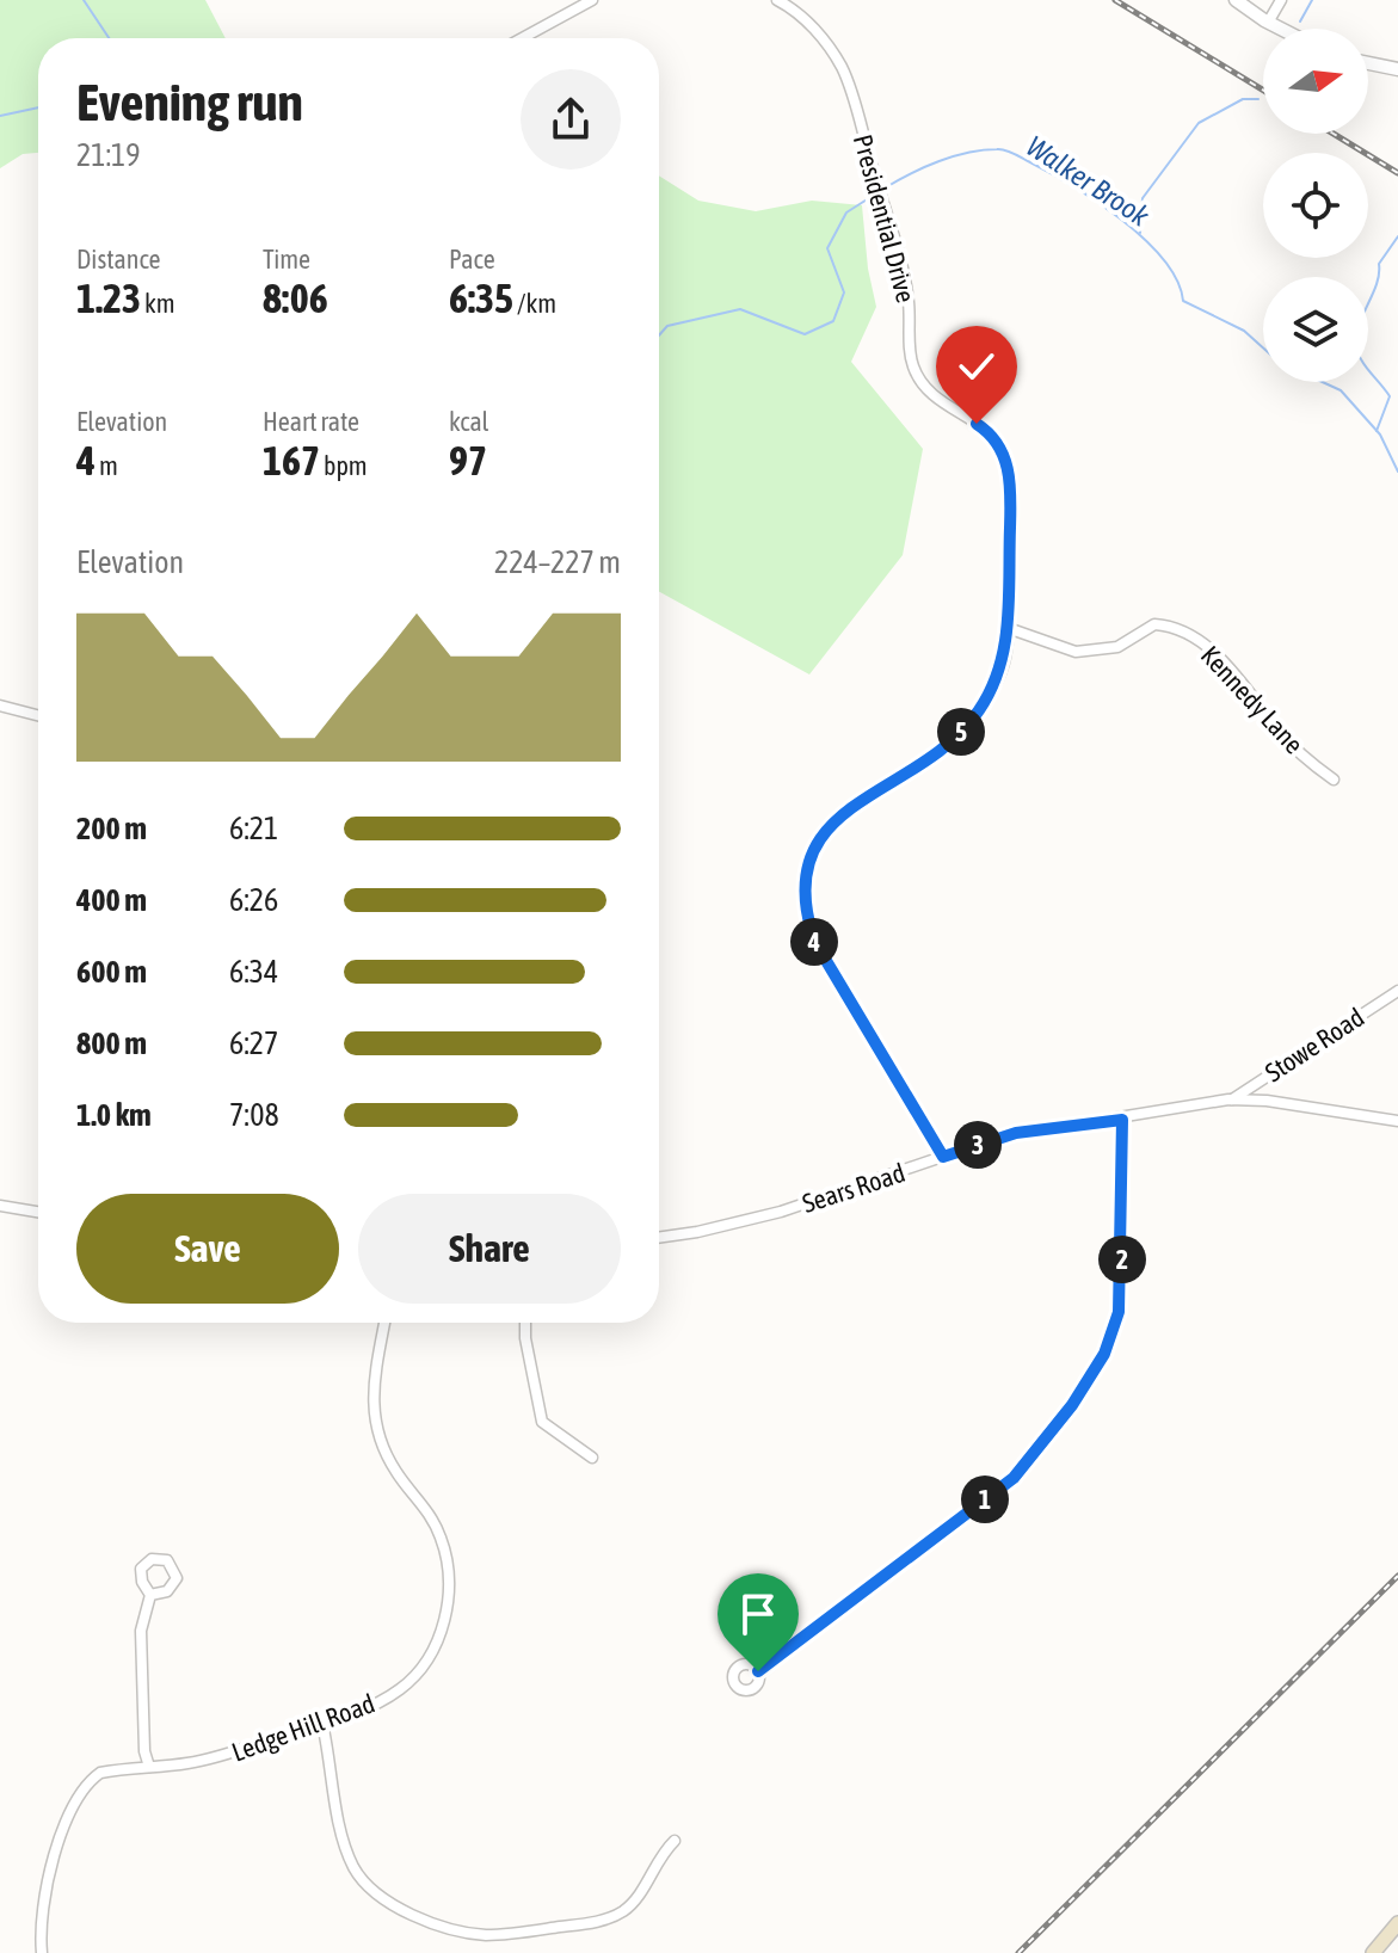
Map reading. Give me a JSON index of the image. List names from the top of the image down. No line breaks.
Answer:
{"streets":{"street":["Presidential Drive","Kennedy Lane","Stowe Road","Sears Road","Ledge Hill Road"]},"crossings":[["Presidential Drive","Kennedy Lane"],["Presidential Drive","Sears Road"],["Stowe Road","Sears Road"]],"water":["Walker Brook"],"north":"right","page":{"heading":["Evening run","21:19"],"stats":[["Distance","1.23 km"],["Time","8:06"],["Pace","6:35 /km"],["Elevation","4 m"],["Heart rate","167 bpm"],["kcal","97"]],"chart":["Elevation","224–227 m"],"pins":["5","4","3","2","1"],"list":[{"name":"200 m","note":"6:21"},{"name":"400 m","note":"6:26"},{"name":"600 m","note":"6:34"},{"name":"800 m","note":"6:27"},{"name":"1.0 km","note":"7:08"}],"buttons":["Save","Share"]}}
